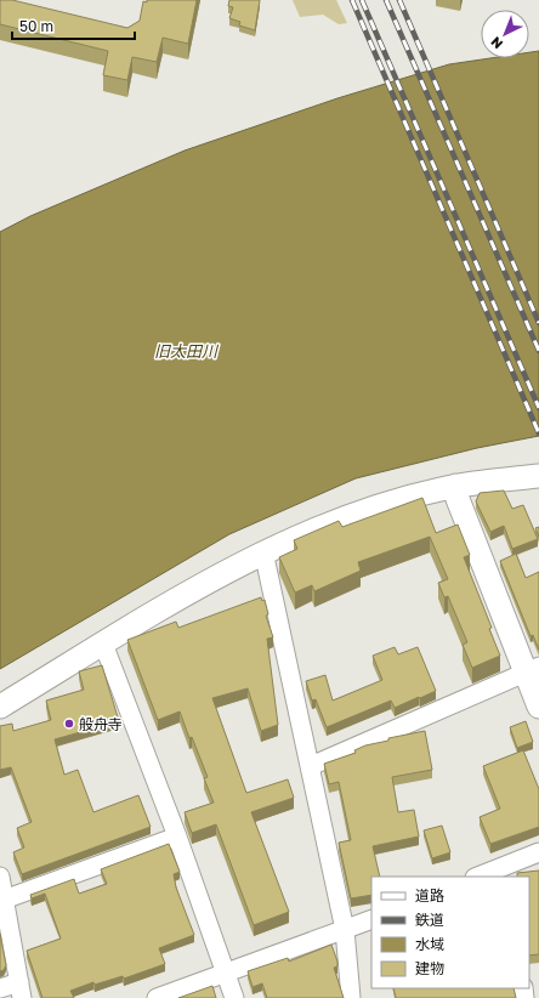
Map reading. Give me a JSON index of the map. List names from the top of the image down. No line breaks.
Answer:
{"water":["旧太田川"],"places":["般舟寺"],"legend":["道路","鉄道","水域","建物"],"scale_bar":"50 m","north":"bottom left"}
